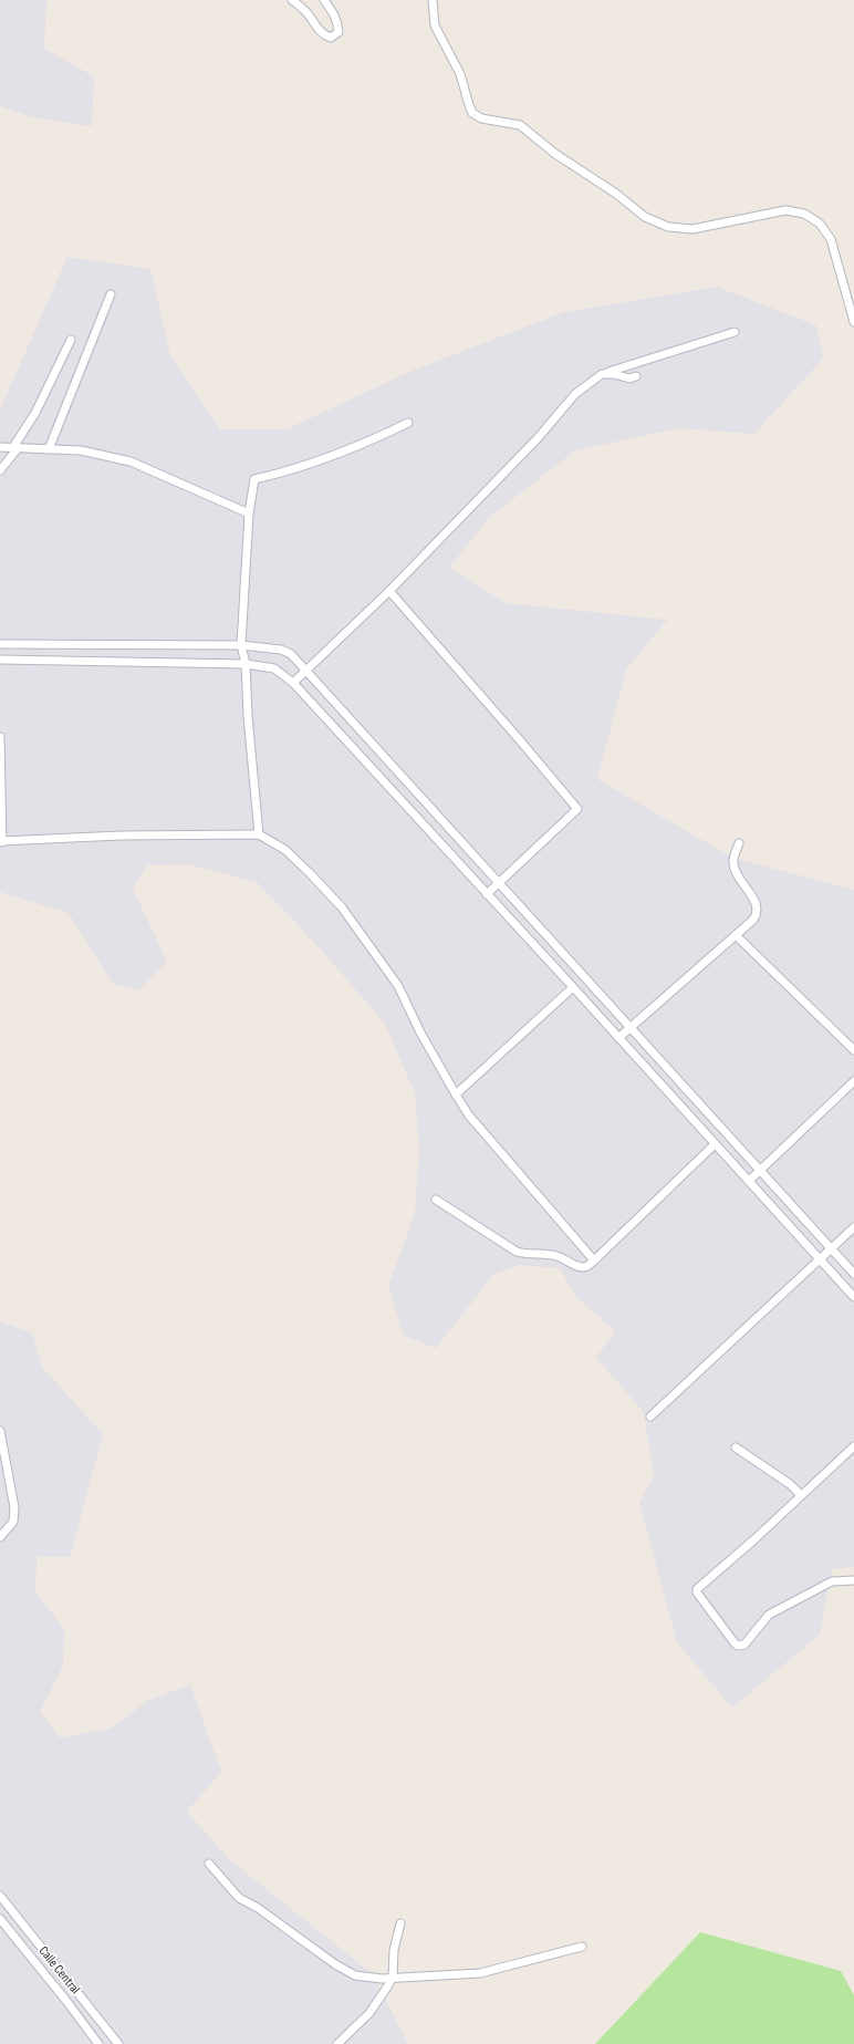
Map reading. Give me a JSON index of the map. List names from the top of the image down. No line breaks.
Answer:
{"streets":{"street":["Calle Central"]}}
